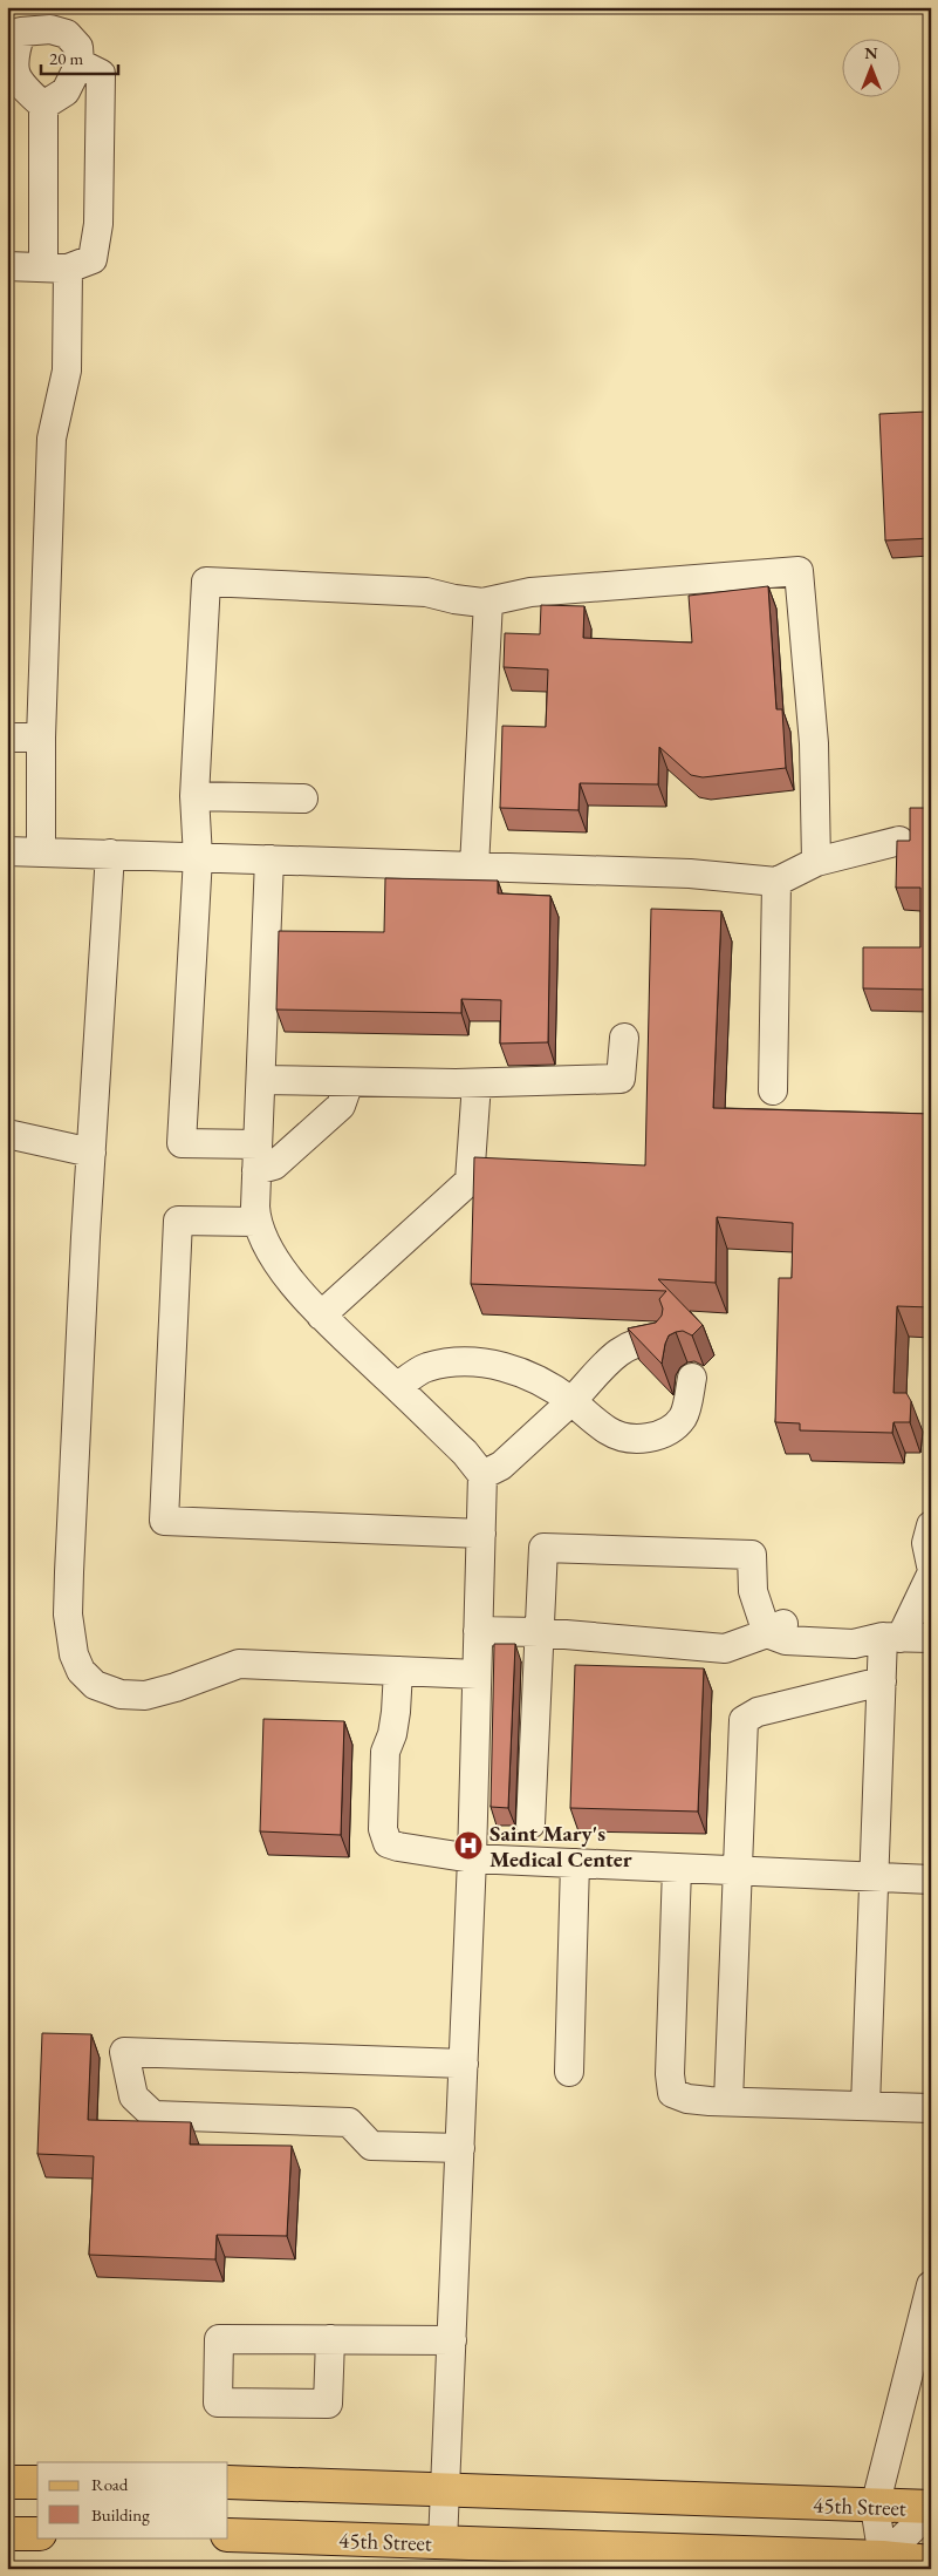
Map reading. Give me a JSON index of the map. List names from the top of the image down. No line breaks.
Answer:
{"streets":{"main road":["45th Street"]},"places":{"hospital":["Saint Mary's Medical Center"]},"legend":["Road","Building"],"scale_bar":"20 m","north":"top"}
